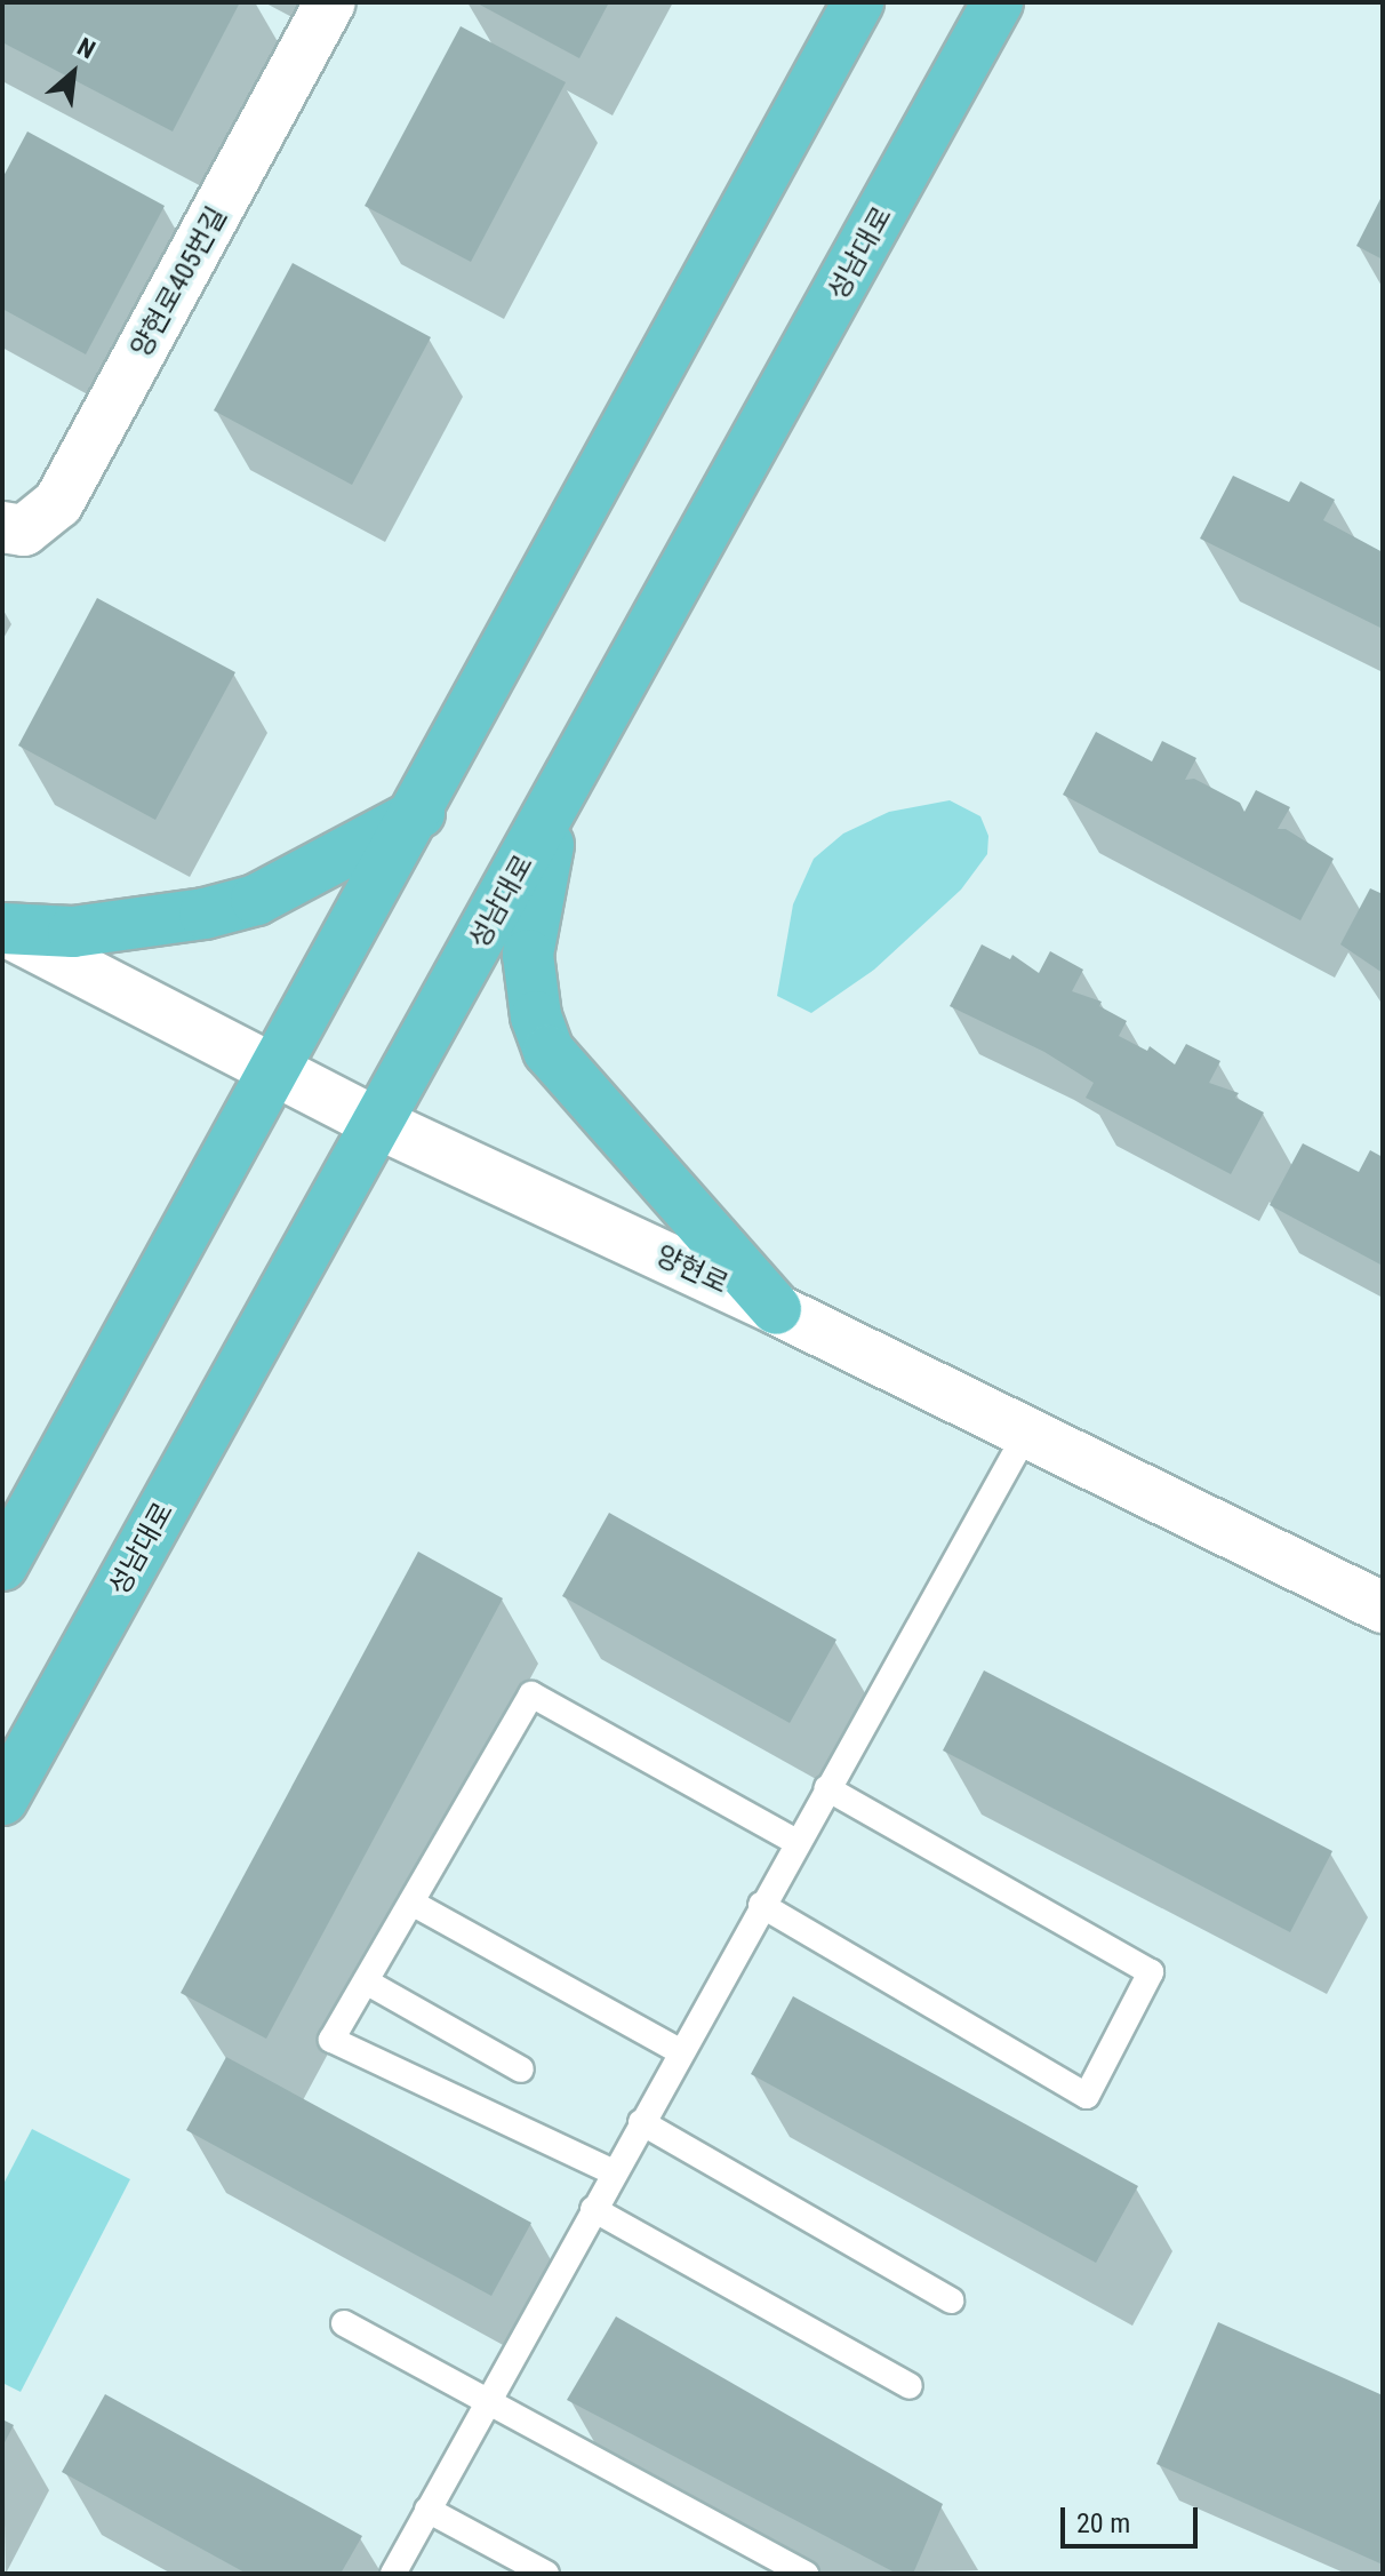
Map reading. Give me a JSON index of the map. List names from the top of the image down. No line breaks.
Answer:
{"streets":{"main road":["성남대로","양현로405번길","양현로"]},"crossings":[["성남대로","양현로"]],"scale_bar":"20 m","north":"top right"}
